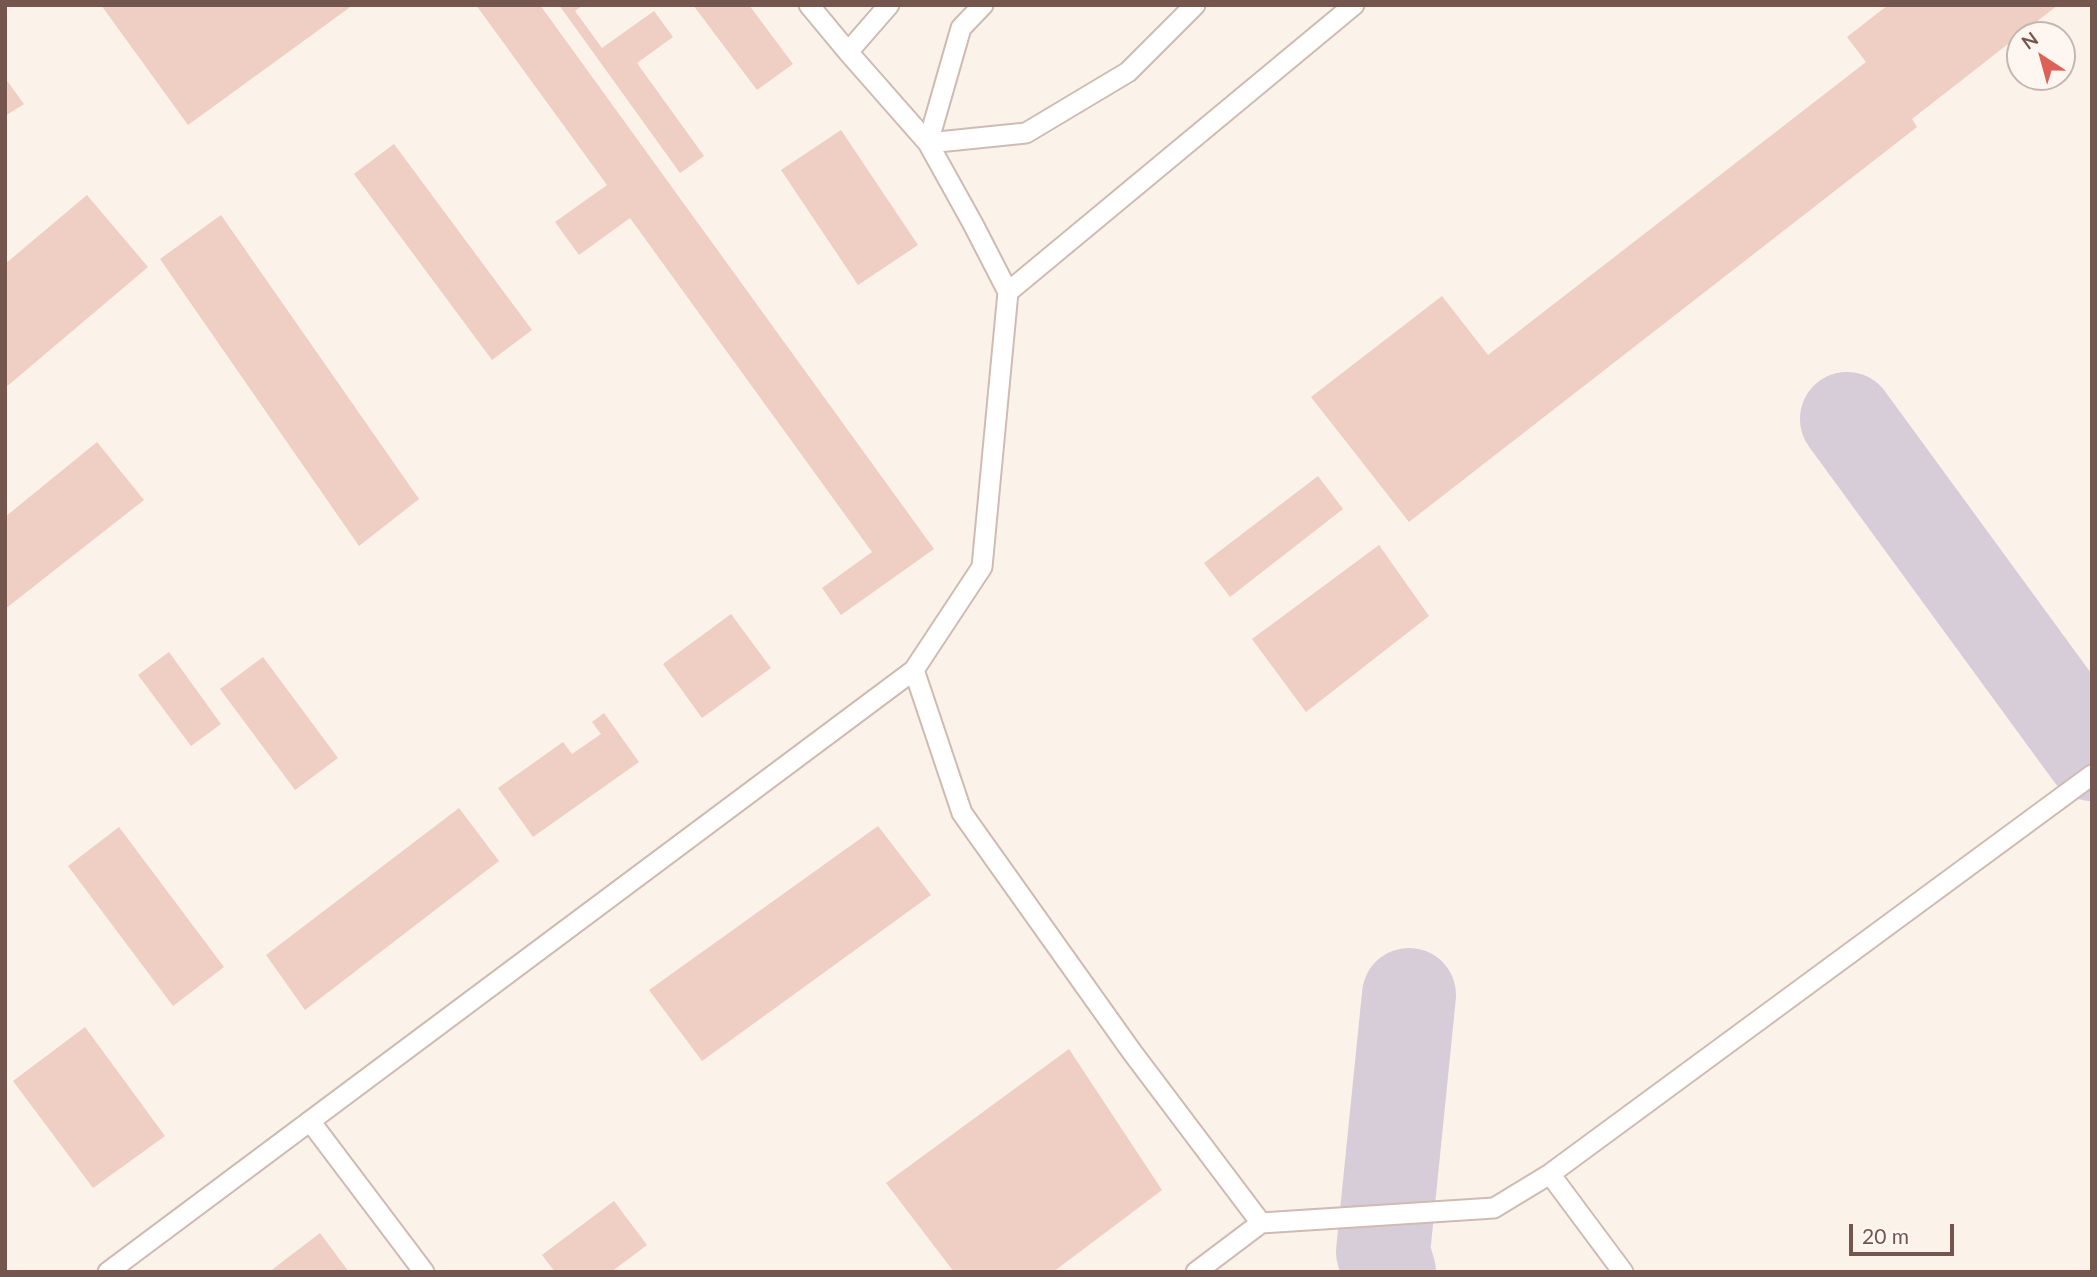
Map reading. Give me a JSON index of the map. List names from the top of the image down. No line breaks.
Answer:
{"scale_bar":"20 m","north":"top left"}
